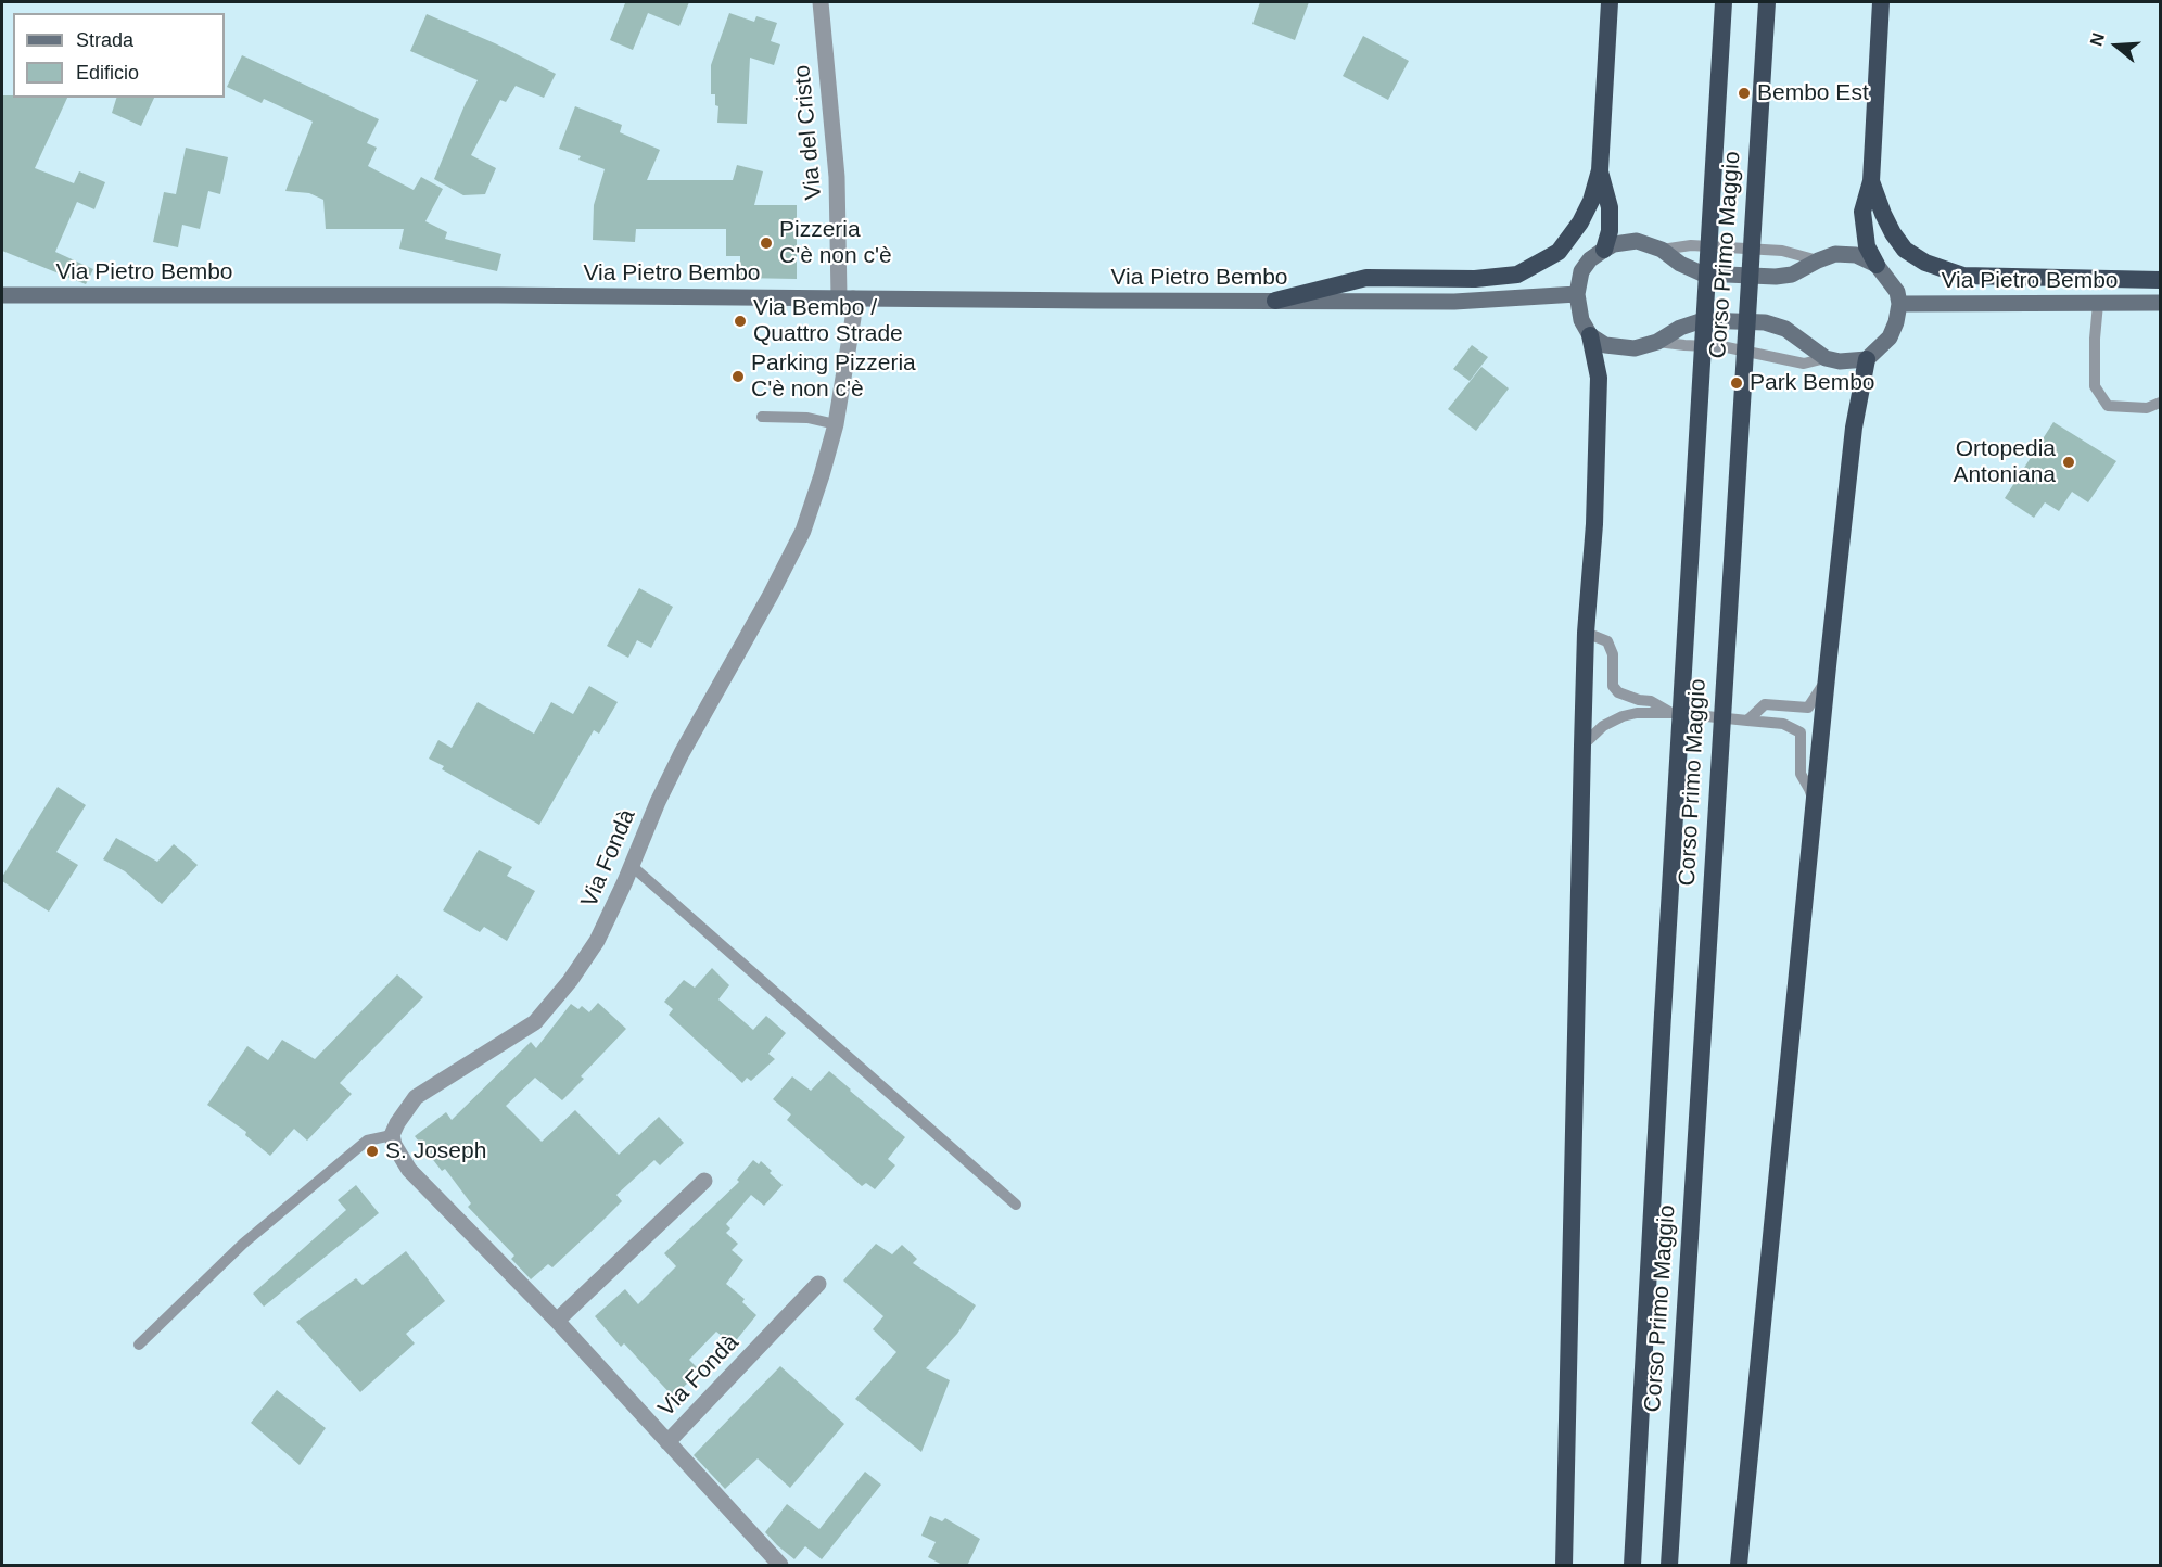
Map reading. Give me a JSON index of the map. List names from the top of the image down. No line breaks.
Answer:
{"streets":{"highway":["Corso Primo Maggio"],"main road":["Via Pietro Bembo"],"street":["Via del Cristo","Via Fondà"]},"crossings":[["Via del Cristo","Via Pietro Bembo"],["Via del Cristo","Via Fondà"],["Via Pietro Bembo","Via Fondà"]],"places":["Bembo Est","Pizzeria C'è non c'è","Via Bembo / Quattro Strade","Parking Pizzeria C'è non c'è","Park Bembo","Ortopedia Antoniana","S. Joseph"],"legend":["Strada","Edificio"],"north":"left"}
